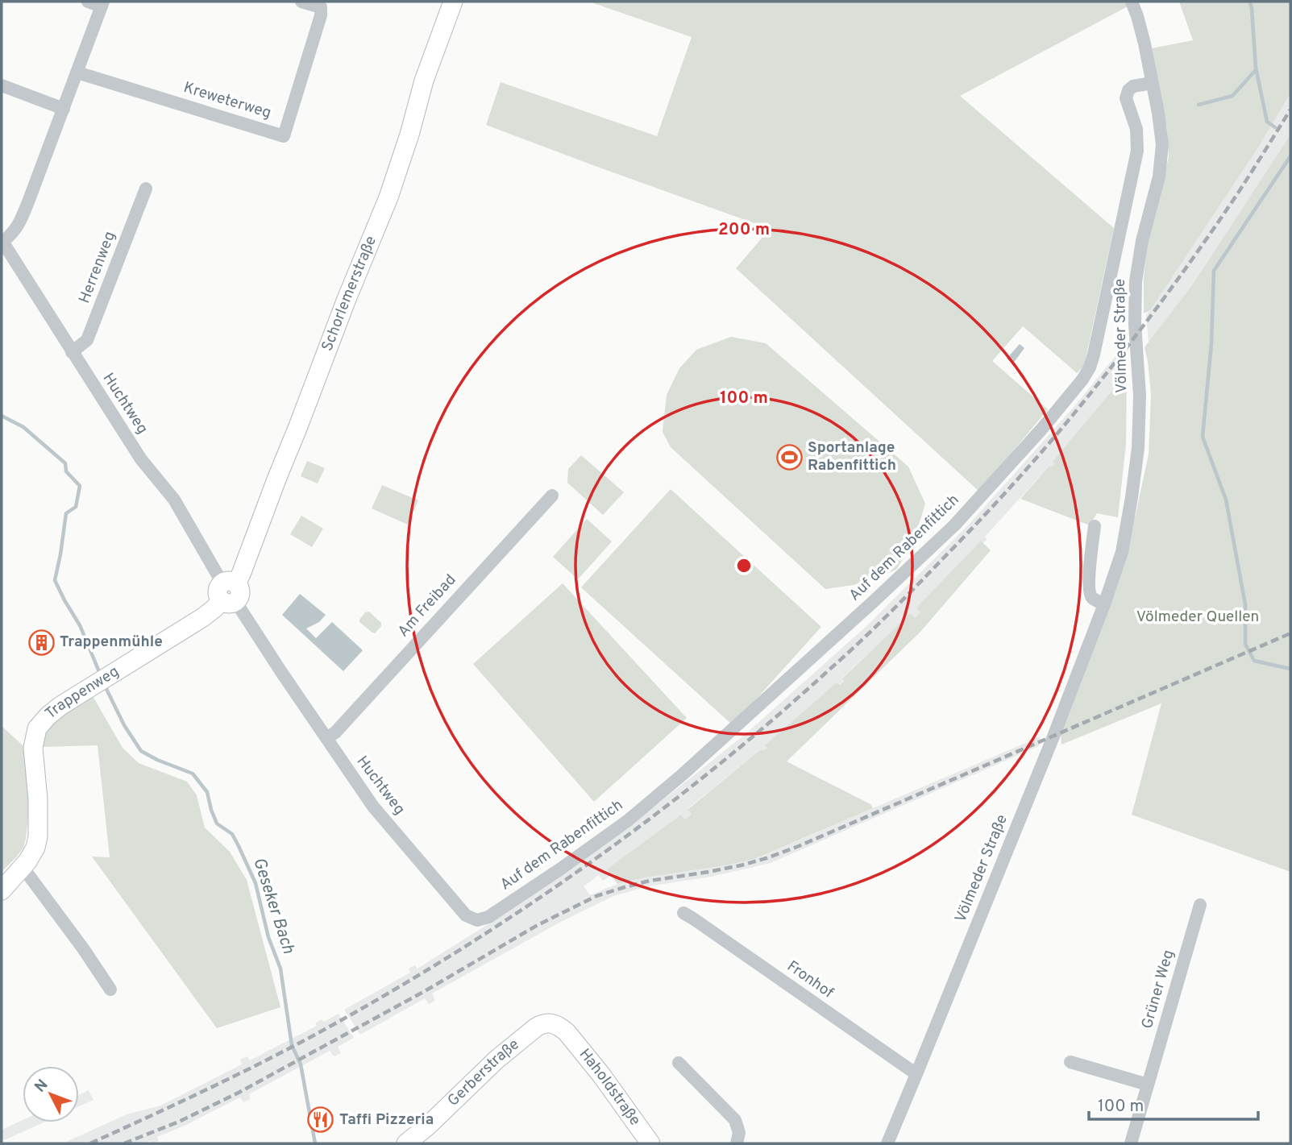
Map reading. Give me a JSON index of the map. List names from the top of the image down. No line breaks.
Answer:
{"streets":{"street":["Kreweterweg","Herrenweg","Schorlemerstraße","Völmeder Straße","Huchtweg","Auf dem Rabenfittich","Am Freibad","Trappenweg","Fronhof","Grüner Weg","Gerberstraße","Haholdstraße"]},"crossings":[["Herrenweg","Huchtweg"],["Schorlemerstraße","Huchtweg"],["Schorlemerstraße","Trappenweg"],["Völmeder Straße","Auf dem Rabenfittich"],["Völmeder Straße","Fronhof"],["Huchtweg","Auf dem Rabenfittich"],["Huchtweg","Am Freibad"],["Huchtweg","Trappenweg"],["Gerberstraße","Haholdstraße"]],"water":["Geseker Bach"],"parks":["Völmeder Quellen"],"places":{"sports":["Sportanlage Rabenfittich"],"building":["Trappenmühle"],"restaurant":["Taffi Pizzeria"]},"scale_bar":"100 m","north":"top left","rings":["200 m","100 m"]}
